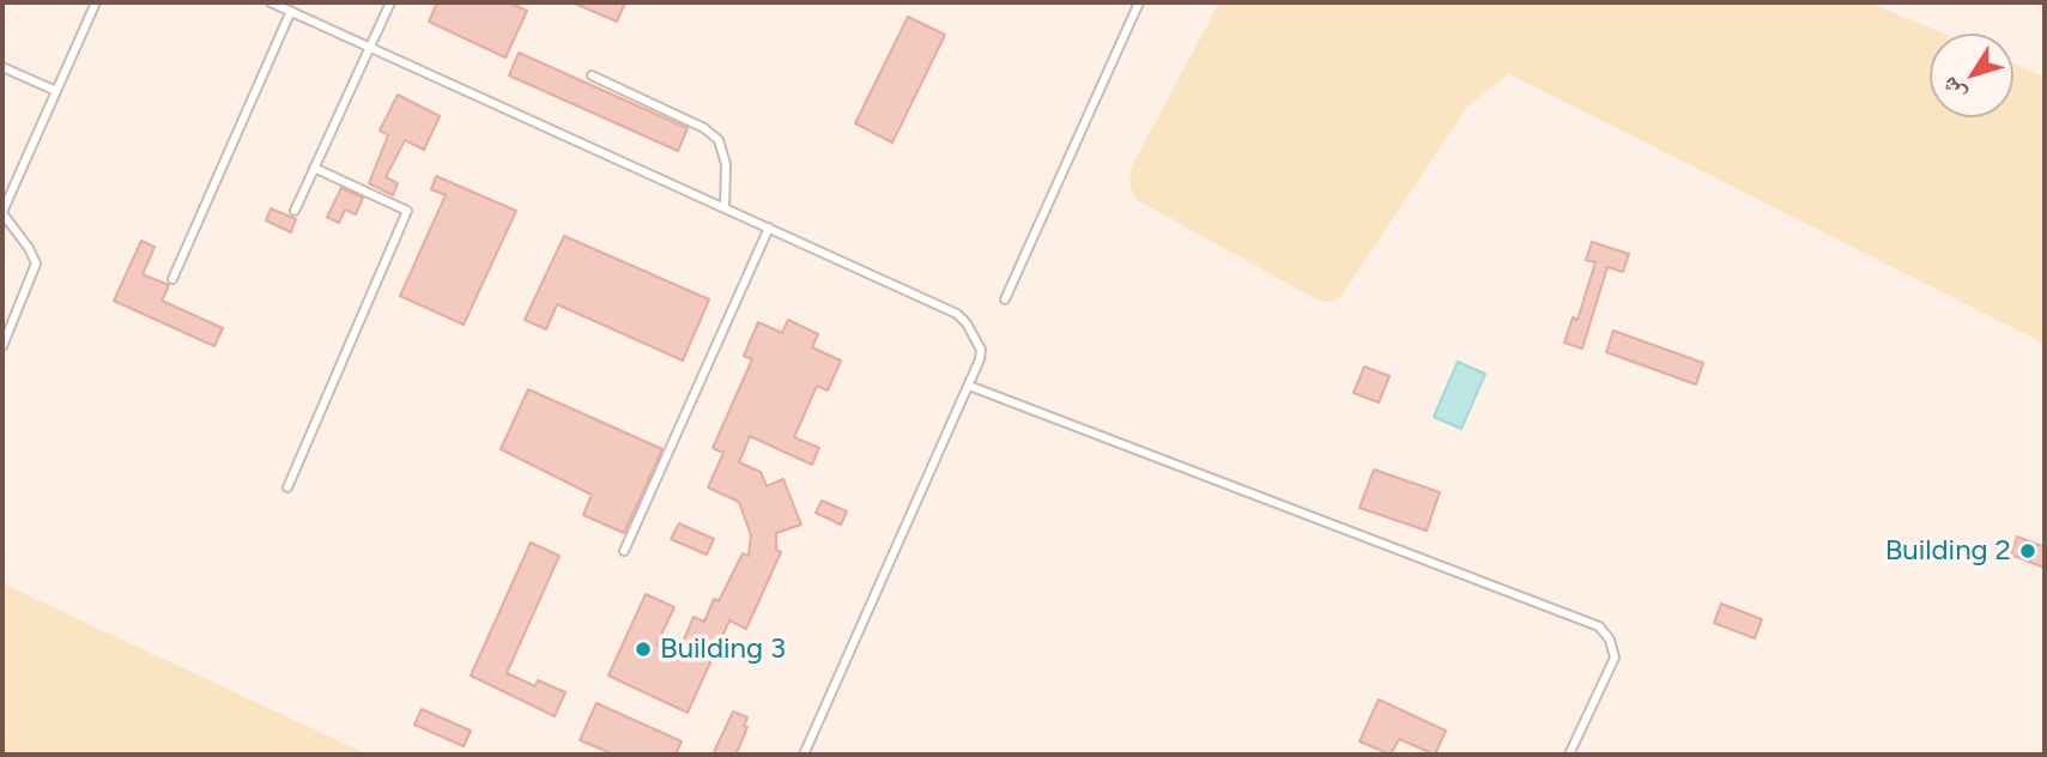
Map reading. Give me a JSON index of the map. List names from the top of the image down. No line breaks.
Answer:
{"places":["Building 2","Building 3"],"north":"bottom left"}
